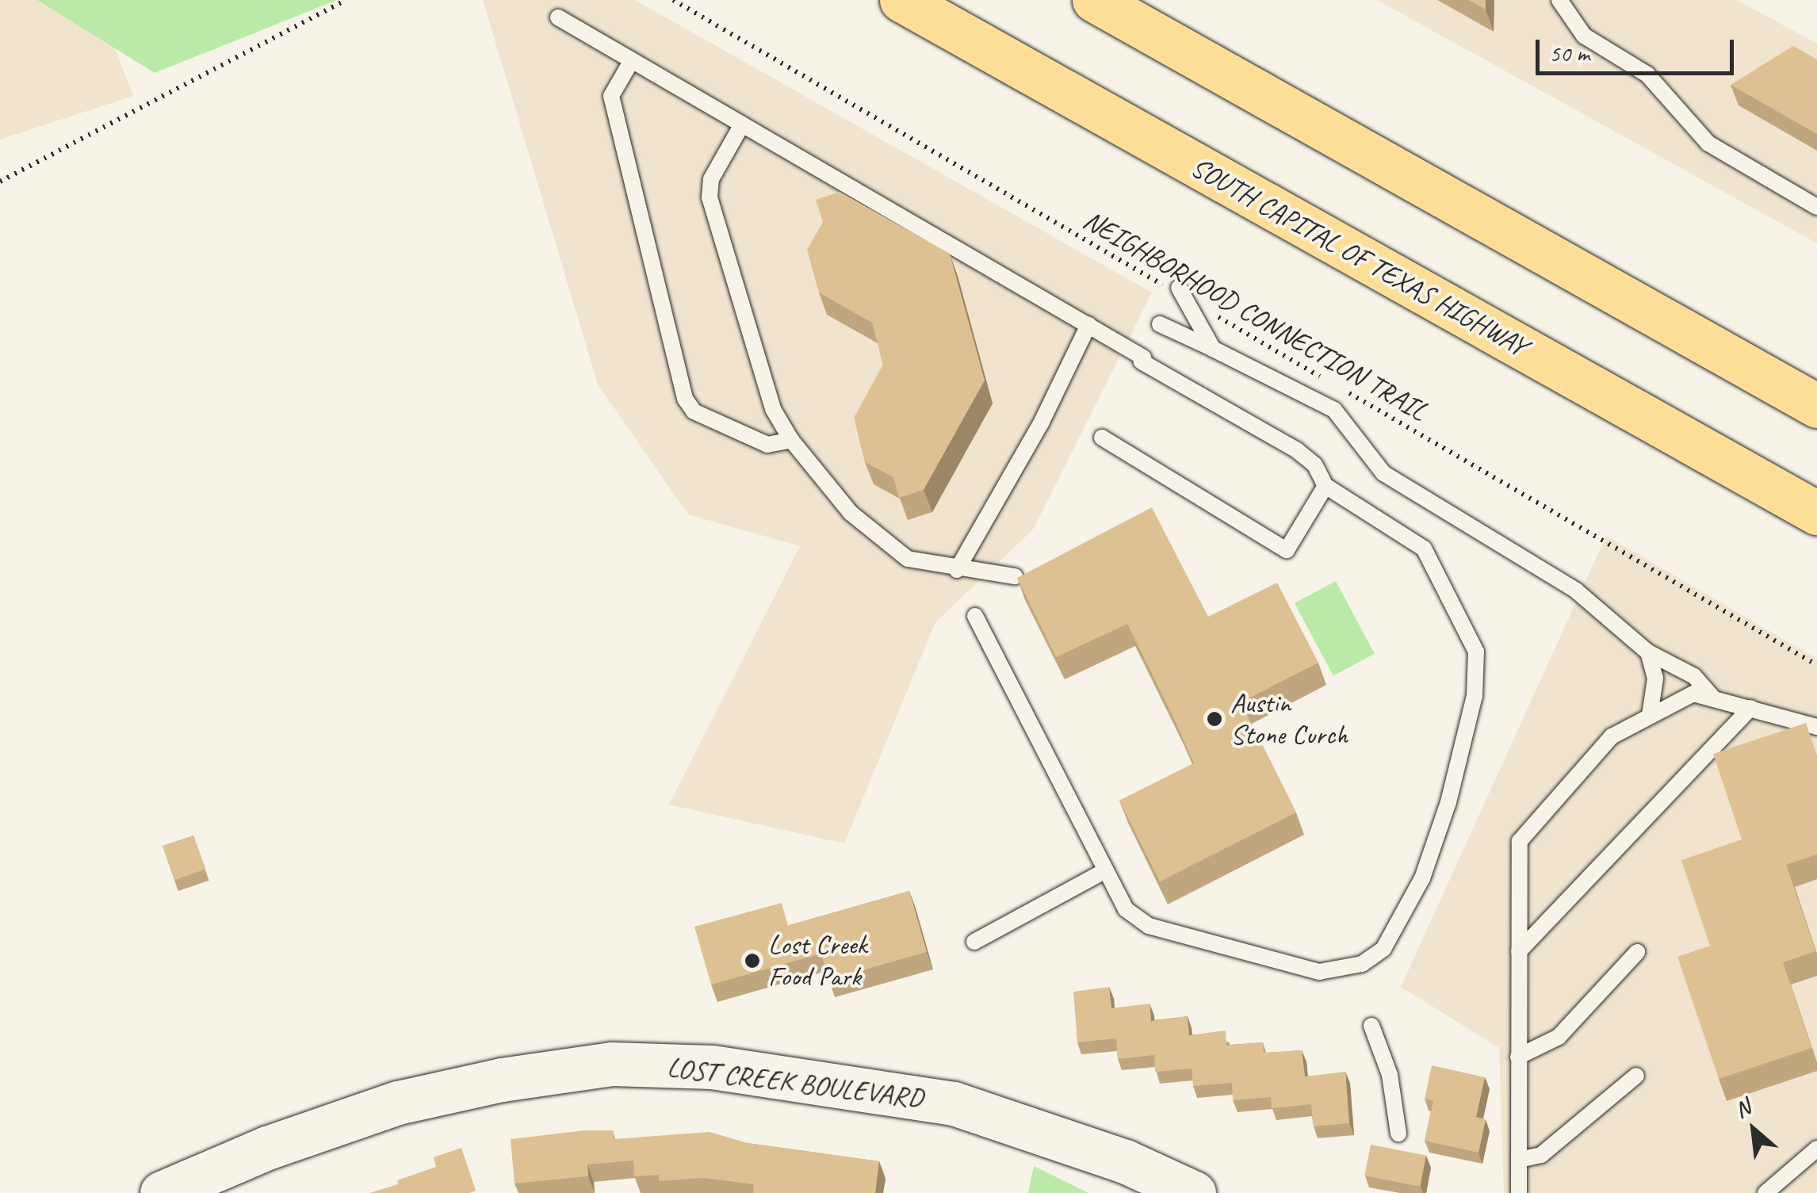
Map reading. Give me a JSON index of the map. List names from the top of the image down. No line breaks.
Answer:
{"streets":{"highway":["SOUTH CAPITAL OF TEXAS HIGHWAY"],"street":["LOST CREEK BOULEVARD"],"path":["NEIGHBORHOOD CONNECTION TRAIL"]},"places":["Austin Stone Curch","Lost Creek Food Park"],"scale_bar":"50 m","north":"top left"}
